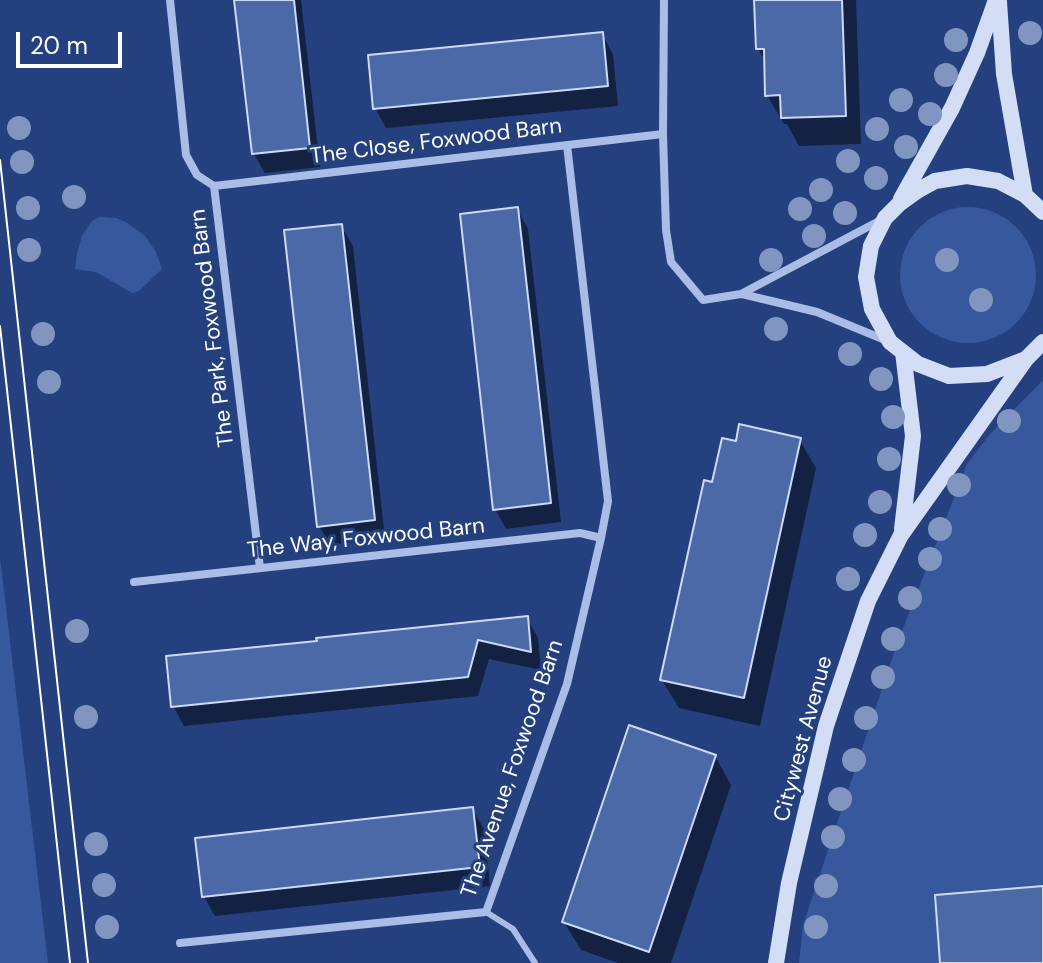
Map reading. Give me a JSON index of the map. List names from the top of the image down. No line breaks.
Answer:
{"streets":{"main road":["Citywest Avenue"],"street":["The Close, Foxwood Barn","The Park, Foxwood Barn","The Way, Foxwood Barn","The Avenue, Foxwood Barn"]},"crossings":[["The Close, Foxwood Barn","The Park, Foxwood Barn"],["The Close, Foxwood Barn","The Avenue, Foxwood Barn"],["The Park, Foxwood Barn","The Way, Foxwood Barn"],["The Way, Foxwood Barn","The Avenue, Foxwood Barn"]],"scale_bar":"20 m"}
